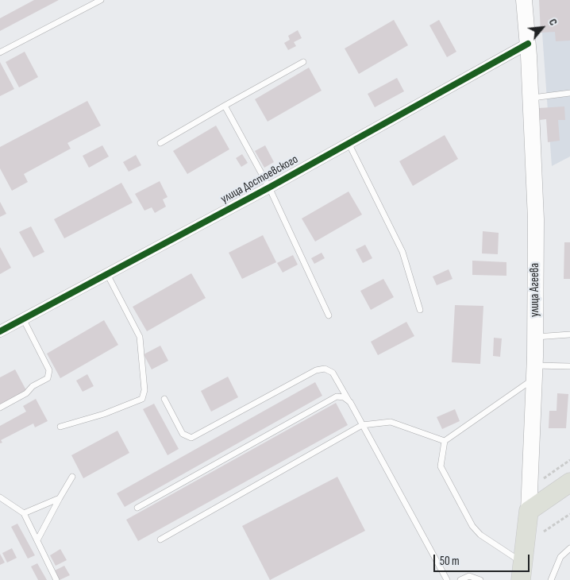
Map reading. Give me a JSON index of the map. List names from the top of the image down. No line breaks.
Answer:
{"streets":{"highway":["улица Агеева"],"street":["улица Достоевского"]},"crossings":[["улица Достоевского","улица Агеева"]],"scale_bar":"50 m","north":"top right"}
